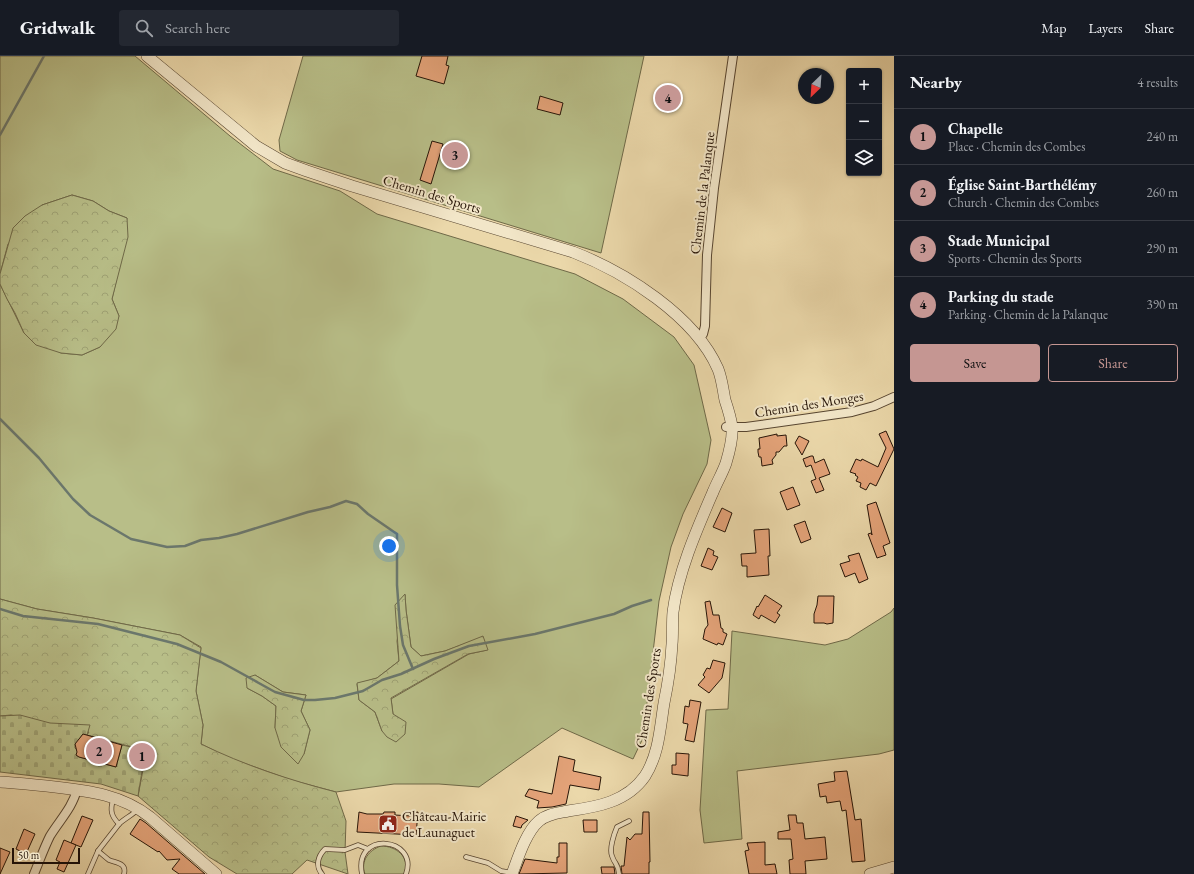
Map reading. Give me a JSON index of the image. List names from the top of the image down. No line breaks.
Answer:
{"streets":{"street":["Chemin de la Palanque","Chemin des Sports","Chemin des Monges"]},"crossings":[["Chemin des Sports","Chemin des Monges"]],"places":{"public building":["Château-Mairie de Launaguet"]},"scale_bar":"50 m","north":"bottom left","page":{"header":"Gridwalk","search":"Search here","nav":["Map","Layers","Share"],"heading":["Nearby","4 results"],"map_buttons":["+","−"],"pins":["4","3","2","1"],"list":[{"mark":"1","name":"Chapelle","note":"Place · Chemin des Combes","value":"240 m"},{"mark":"2","name":"Église Saint-Barthélémy","note":"Church · Chemin des Combes","value":"260 m"},{"mark":"3","name":"Stade Municipal","note":"Sports · Chemin des Sports","value":"290 m"},{"mark":"4","name":"Parking du stade","note":"Parking · Chemin de la Palanque","value":"390 m"}],"buttons":["Save","Share"],"scale":"50 m"}}
